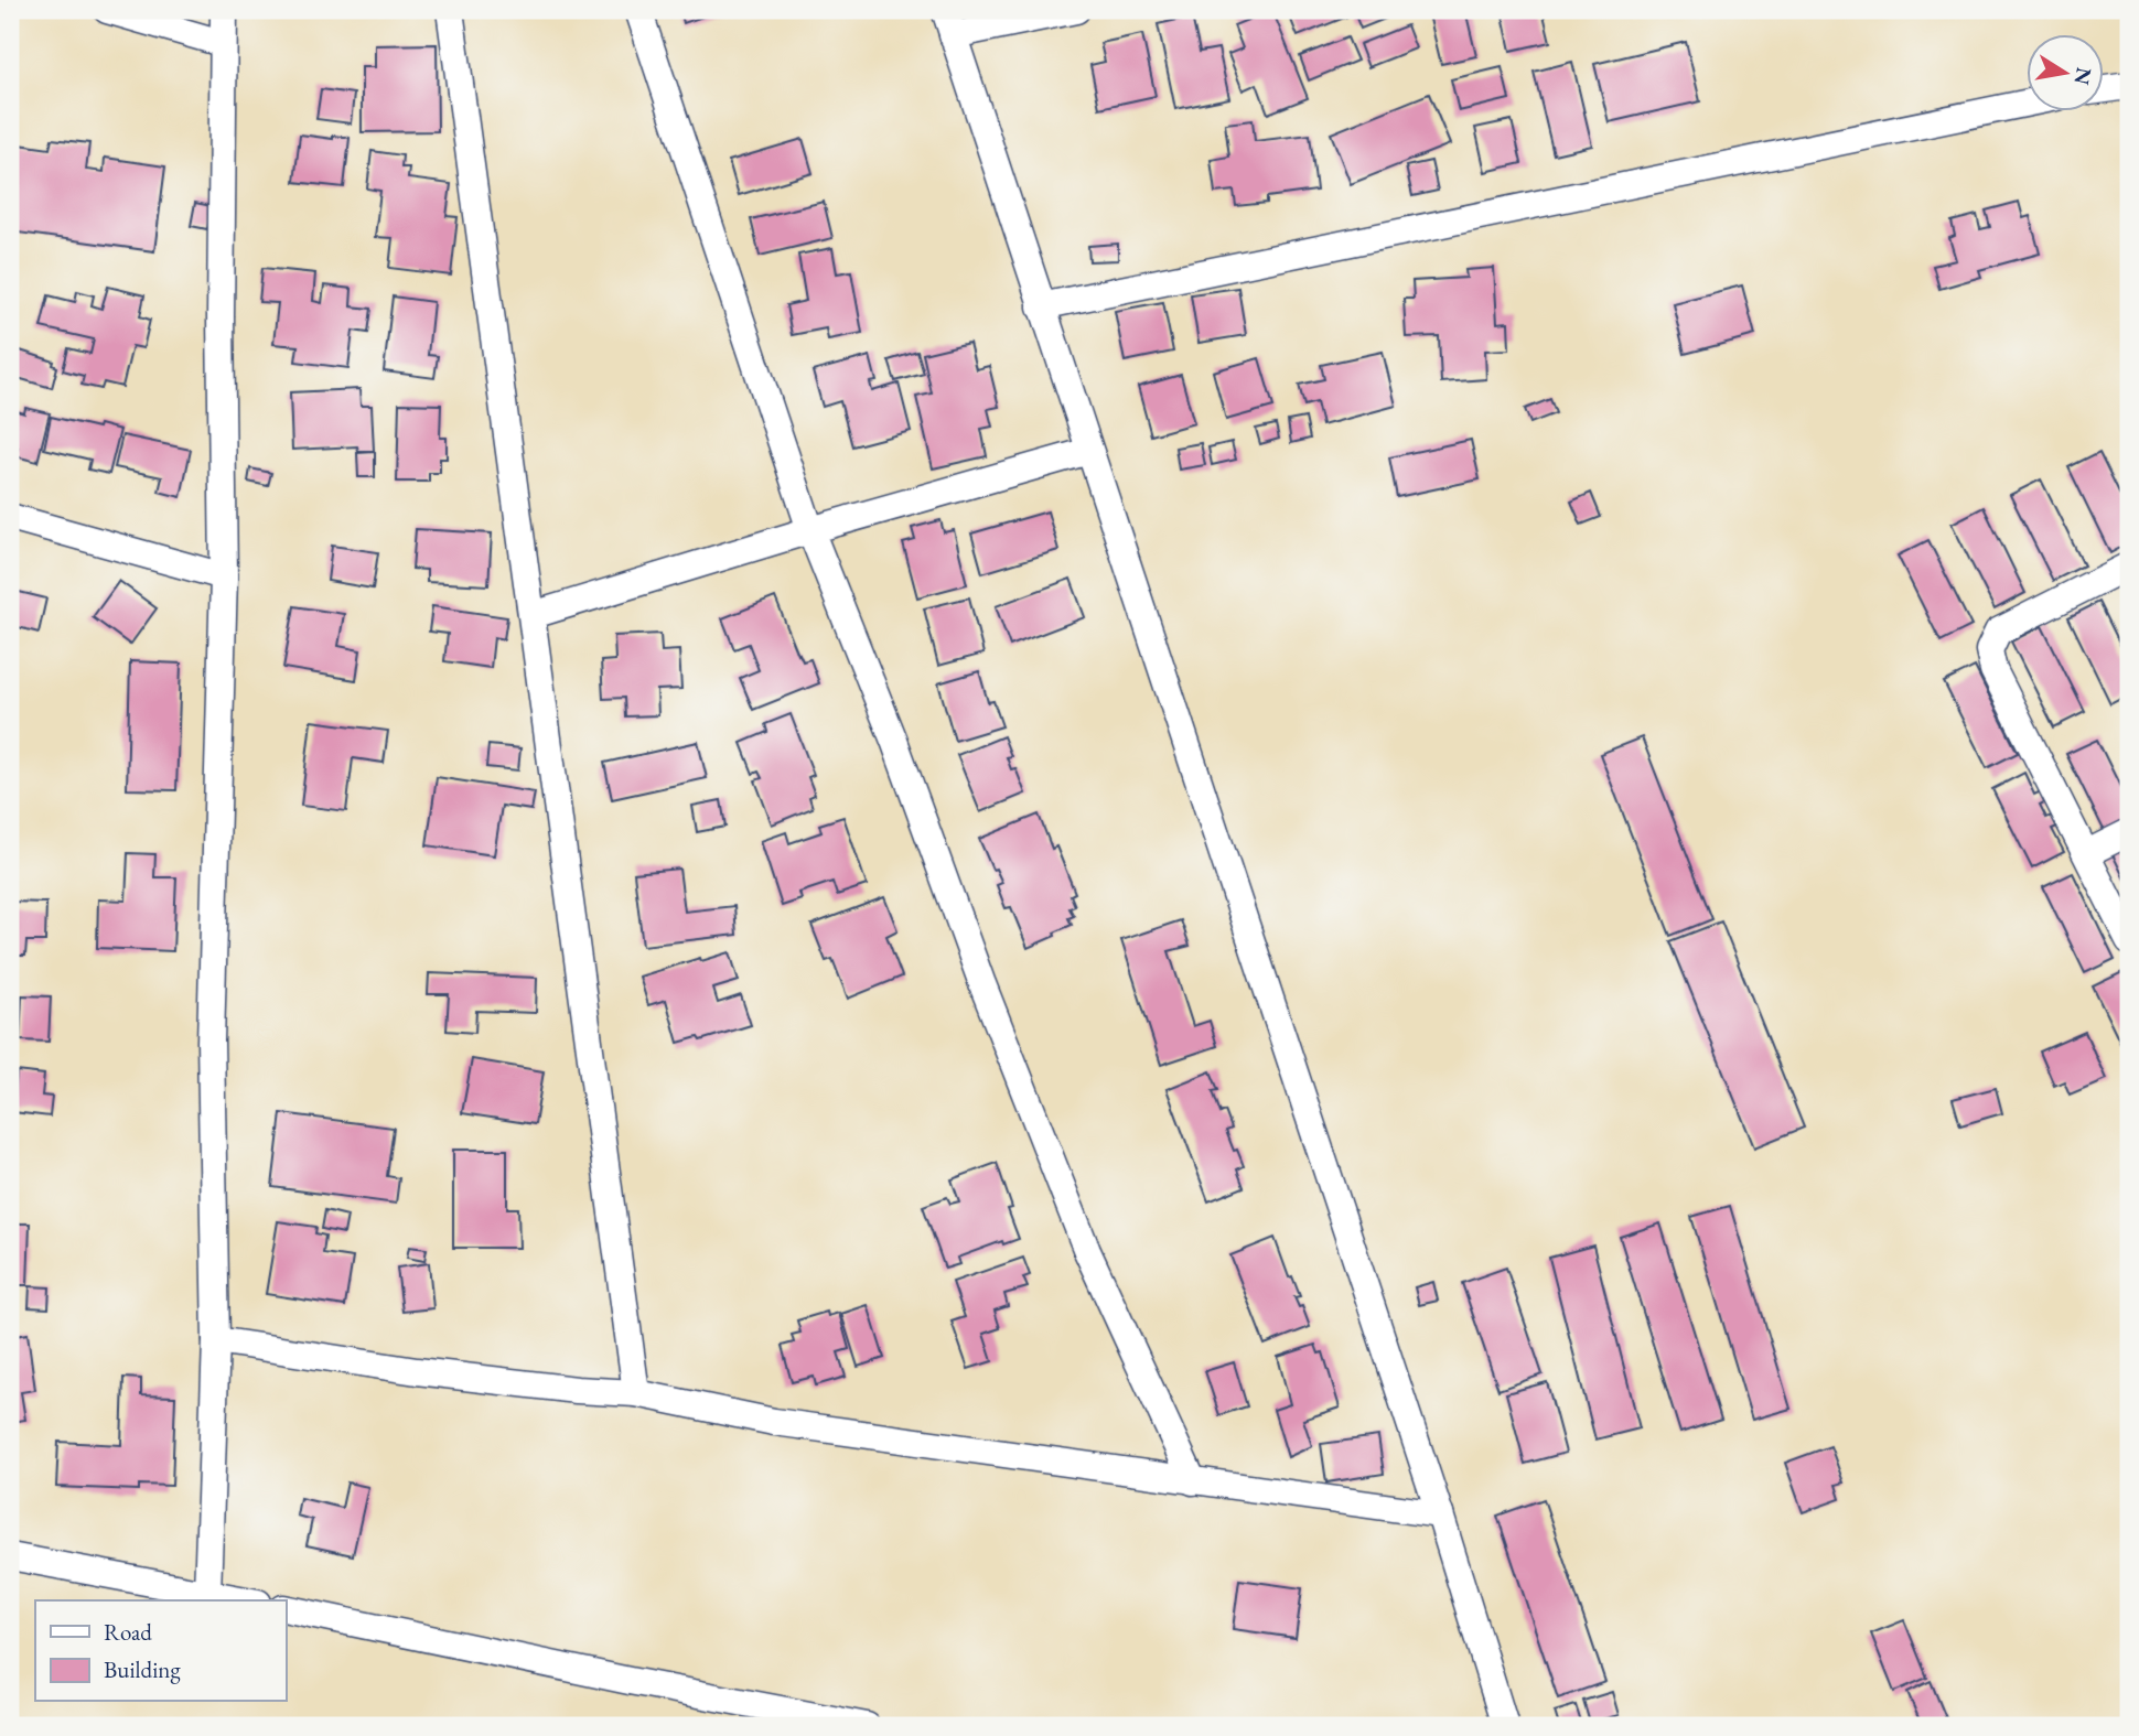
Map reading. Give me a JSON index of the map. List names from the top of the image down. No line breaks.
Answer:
{"legend":["Road","Building"],"north":"right"}
